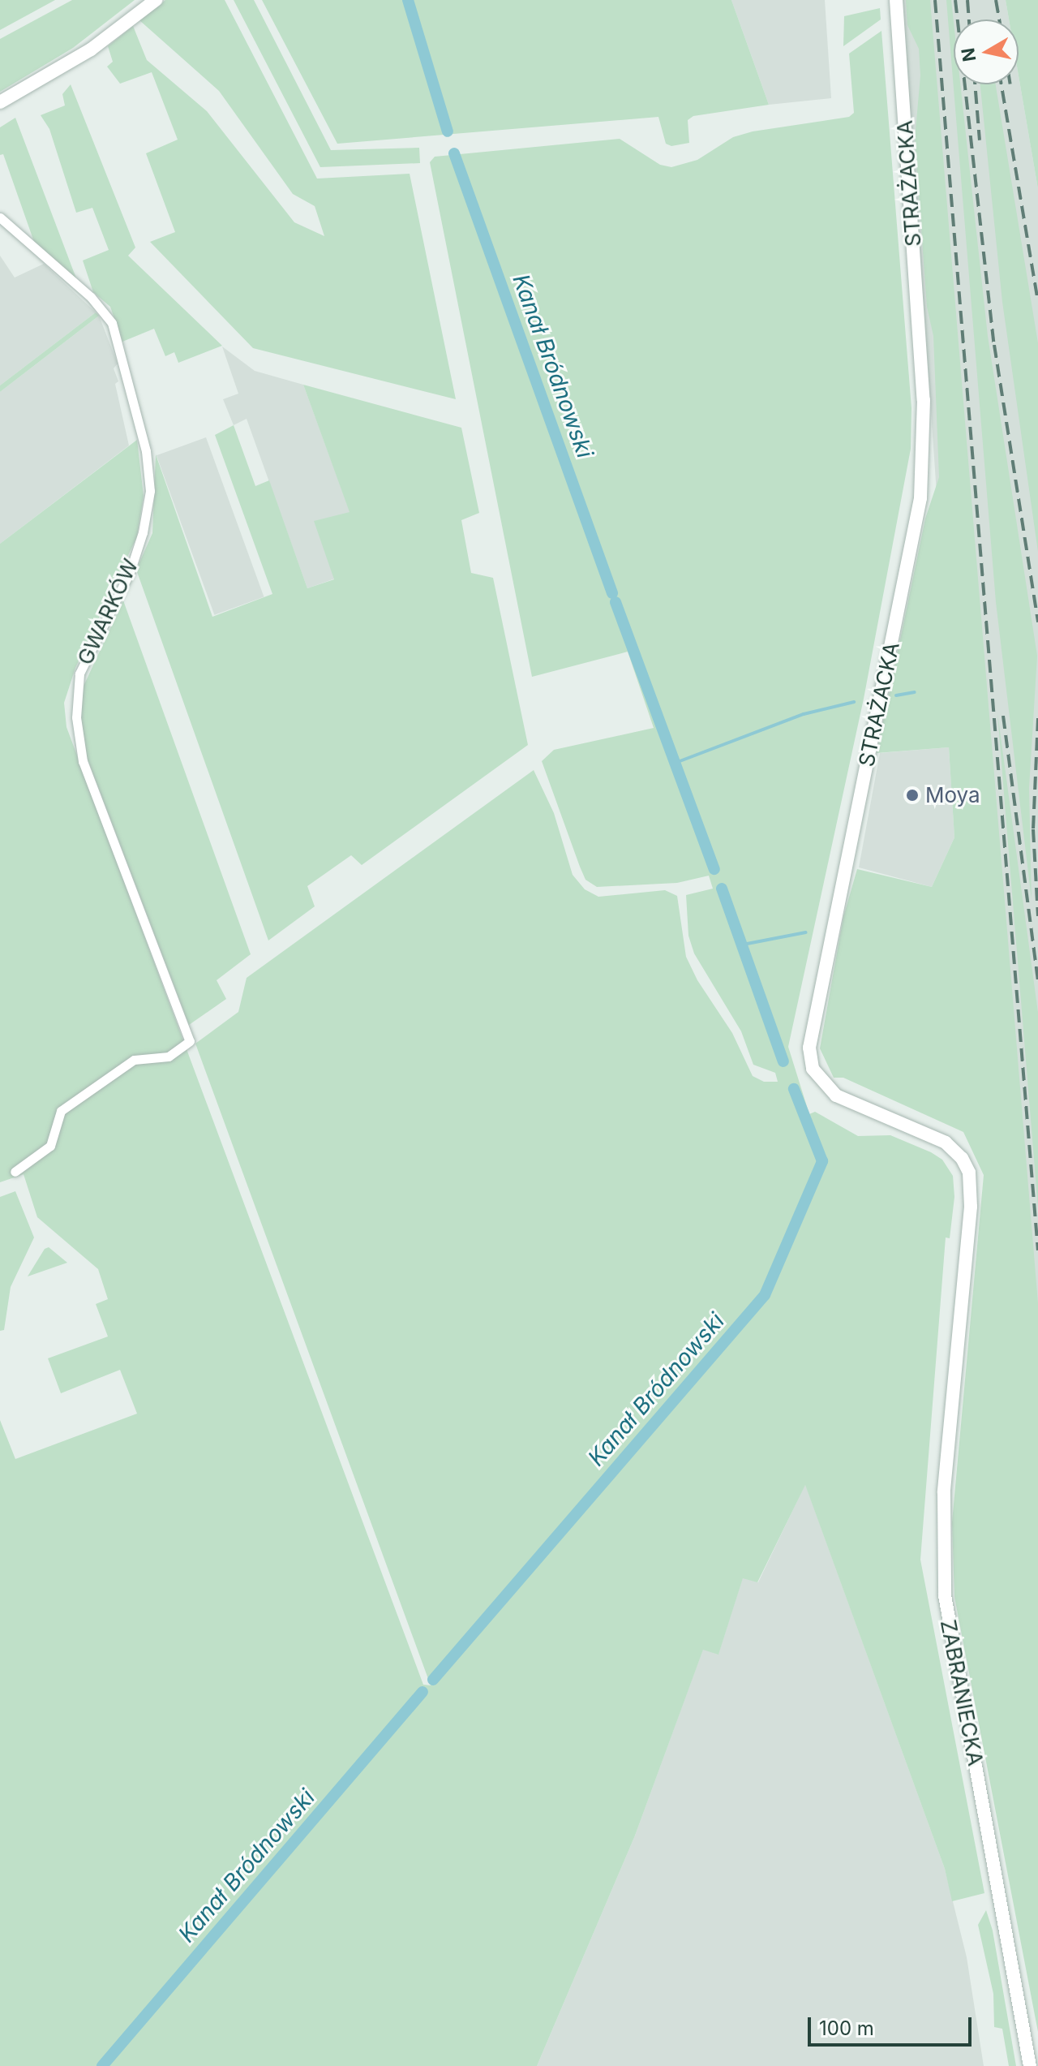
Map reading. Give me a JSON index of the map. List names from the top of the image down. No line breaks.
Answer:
{"streets":{"main road":["STRAŻACKA","ZABRANIECKA"],"street":["GWARKÓW"]},"crossings":[["STRAŻACKA","ZABRANIECKA"]],"water":["Kanał Bródnowski"],"places":["Moya"],"scale_bar":"100 m","north":"left"}
